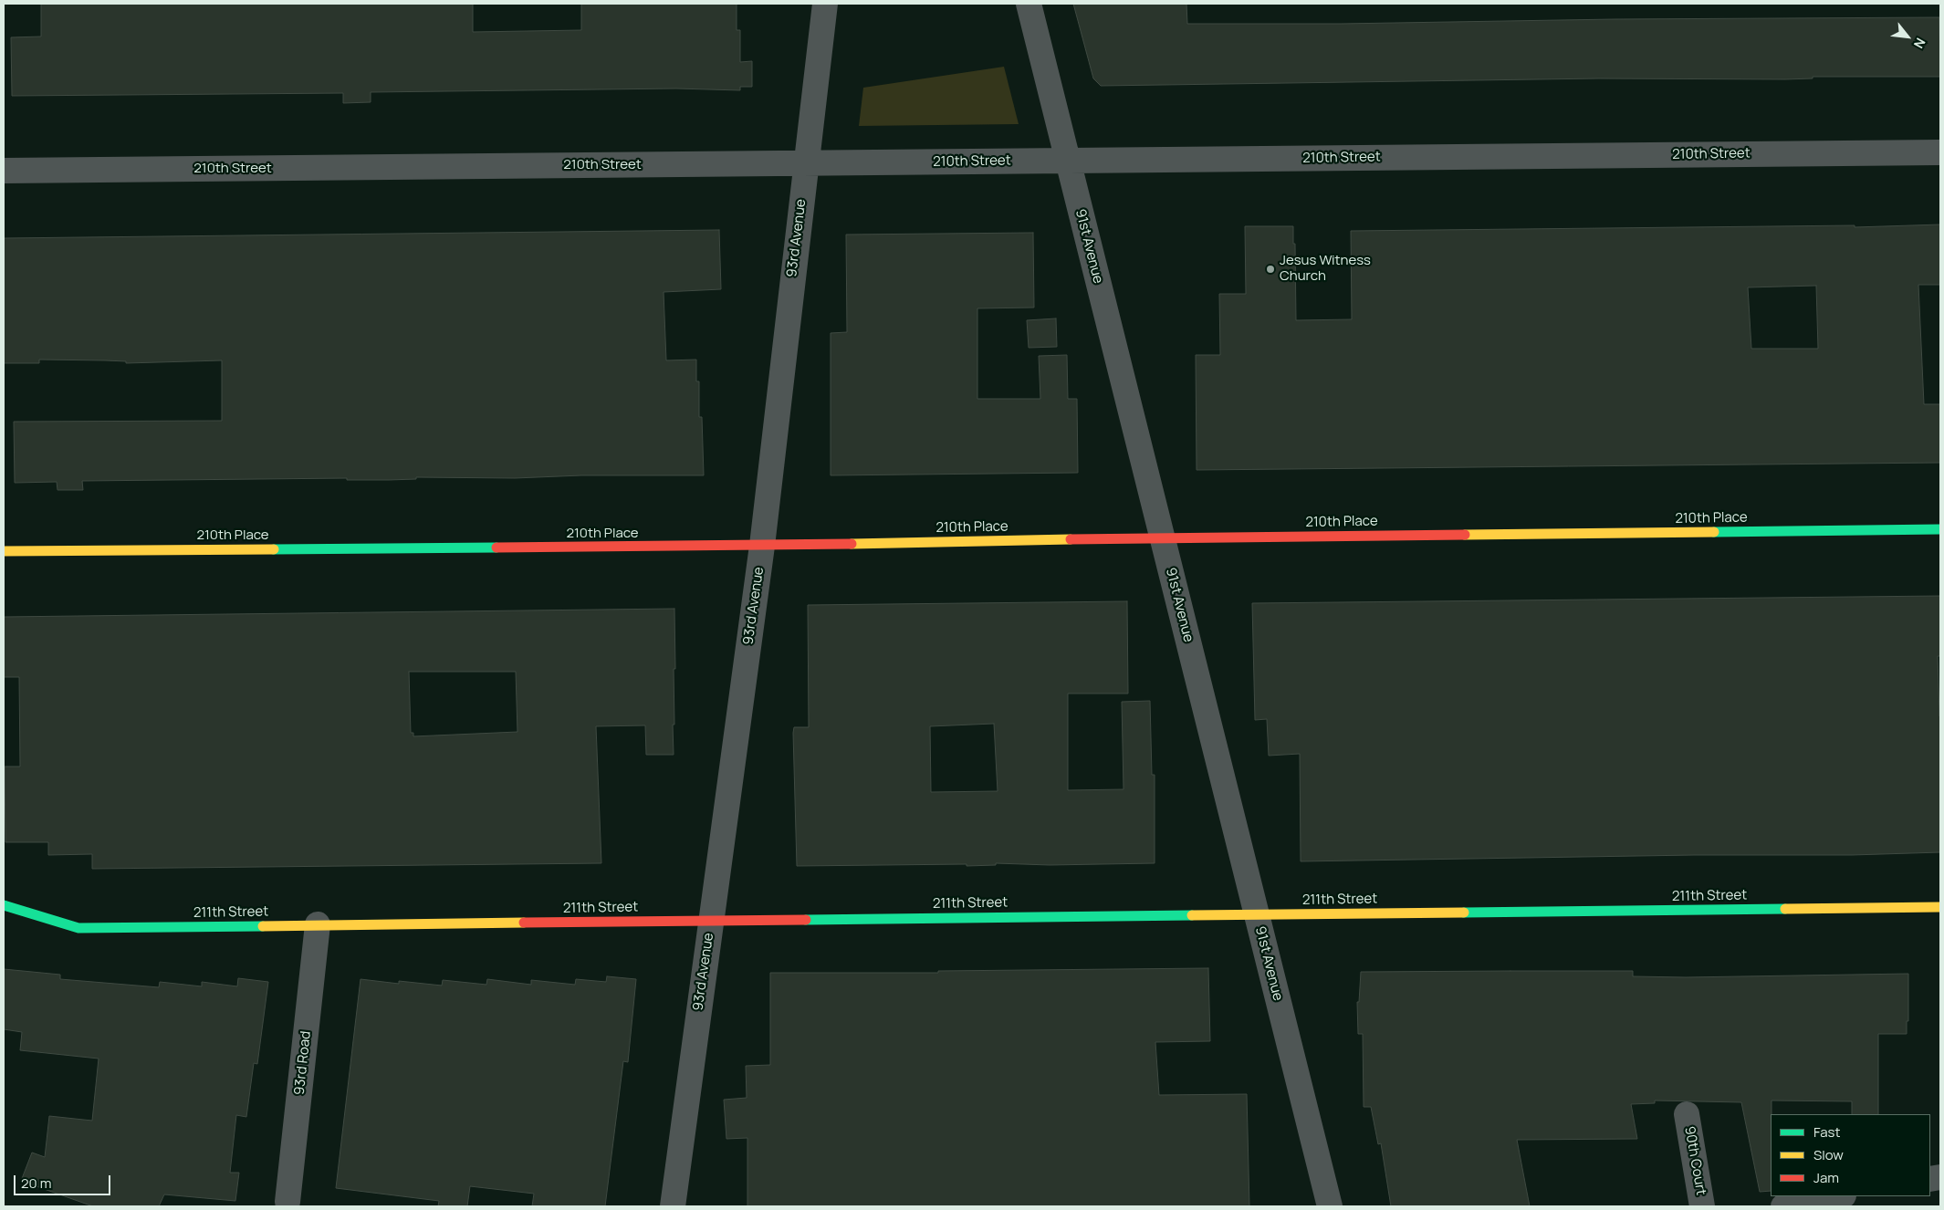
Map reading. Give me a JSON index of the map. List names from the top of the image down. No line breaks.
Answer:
{"streets":{"street":["210th Street","93rd Avenue","91st Avenue","210th Place","211th Street","93rd Road","90th Court"]},"crossings":[["210th Street","93rd Avenue"],["210th Street","91st Avenue"],["93rd Avenue","210th Place"],["93rd Avenue","211th Street"],["91st Avenue","210th Place"],["91st Avenue","211th Street"],["211th Street","93rd Road"]],"places":["Jesus Witness Church"],"legend":["Fast","Slow","Jam"],"scale_bar":"20 m","north":"bottom right"}
